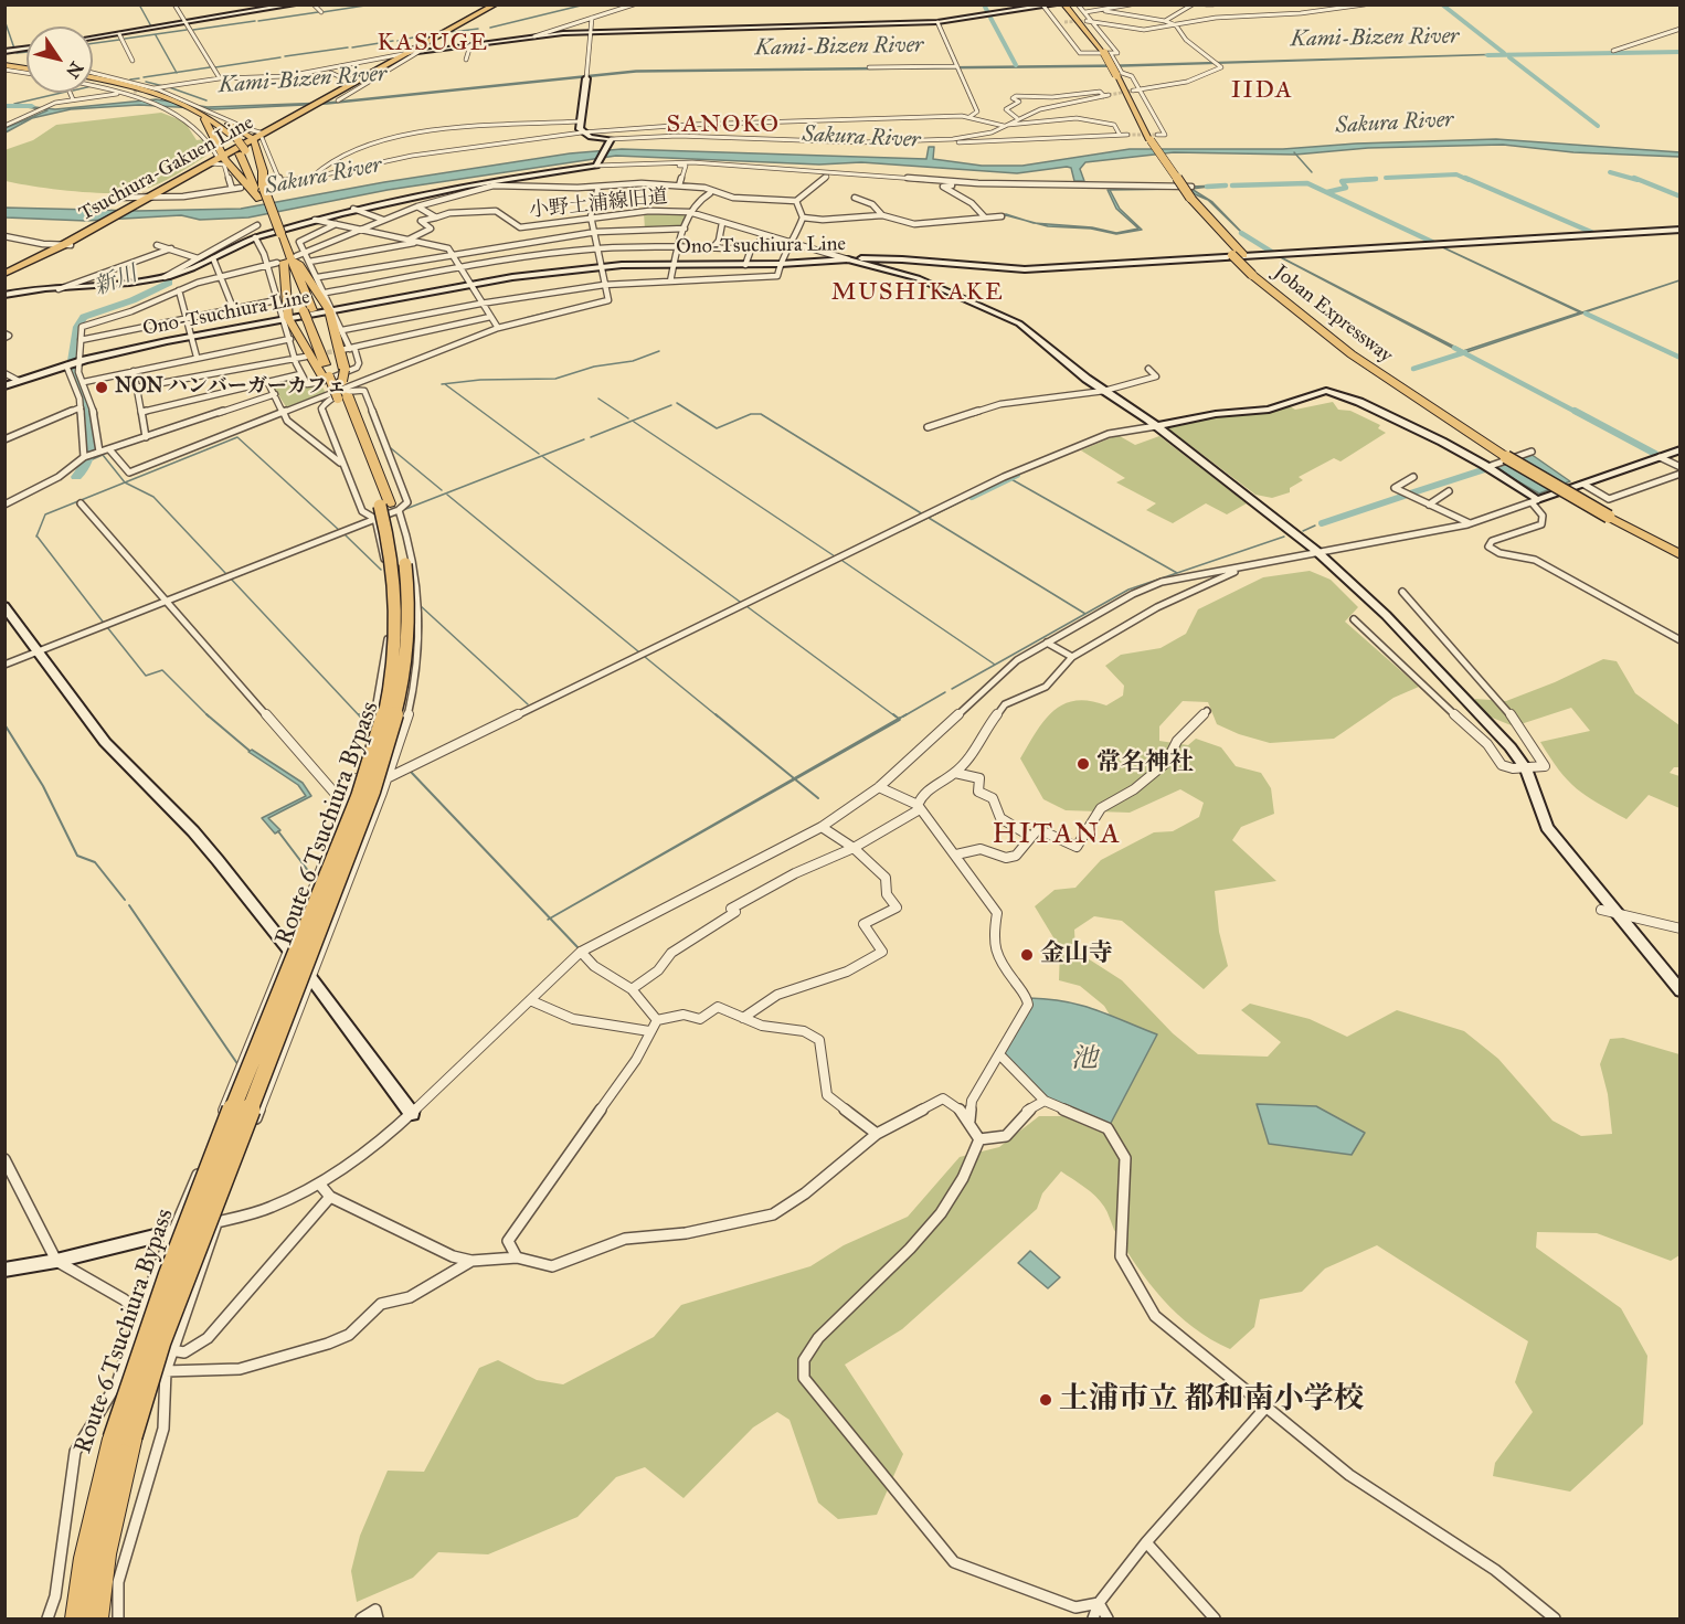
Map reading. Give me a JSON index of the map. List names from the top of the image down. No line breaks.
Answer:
{"streets":{"highway":["Joban Expressway","Route 6 Tsuchiura Bypass"],"main road":["Tsuchiura-Gakuen Line"],"street":["小野土浦線旧道","Ono-Tsuchiura Line"]},"crossings":[["小野土浦線旧道","Ono-Tsuchiura Line"]],"districts":["KASUGE","IIDA","SANOKO","MUSHIKAKE","HITANA"],"water":["Kami-Bizen River","Sakura River","新川","池"],"places":["NON ハンバーガーカフェ","常名神社","金山寺","土浦市立 都和南小学校"],"north":"bottom right"}
